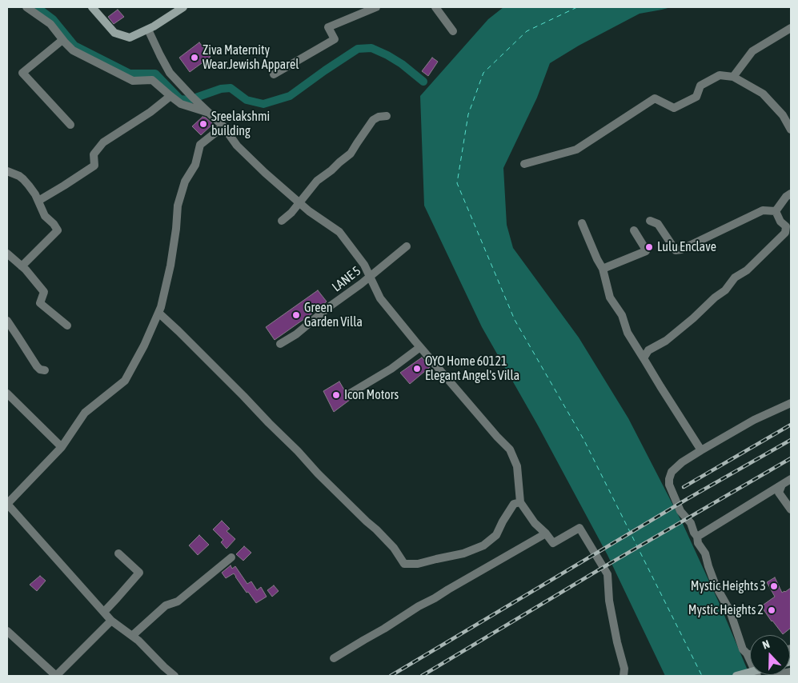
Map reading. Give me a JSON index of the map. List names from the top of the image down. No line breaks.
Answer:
{"streets":{"street":["LANE 5"]},"places":["Ziva Maternity Wear.Jewish Apparel","Sreelakshmi building","Lulu Enclave","Green Garden Villa","OYO Home 60121 Elegant Angel's Villa","Icon Motors","Mystic Heights 3","Mystic Heights 2"],"north":"top"}
